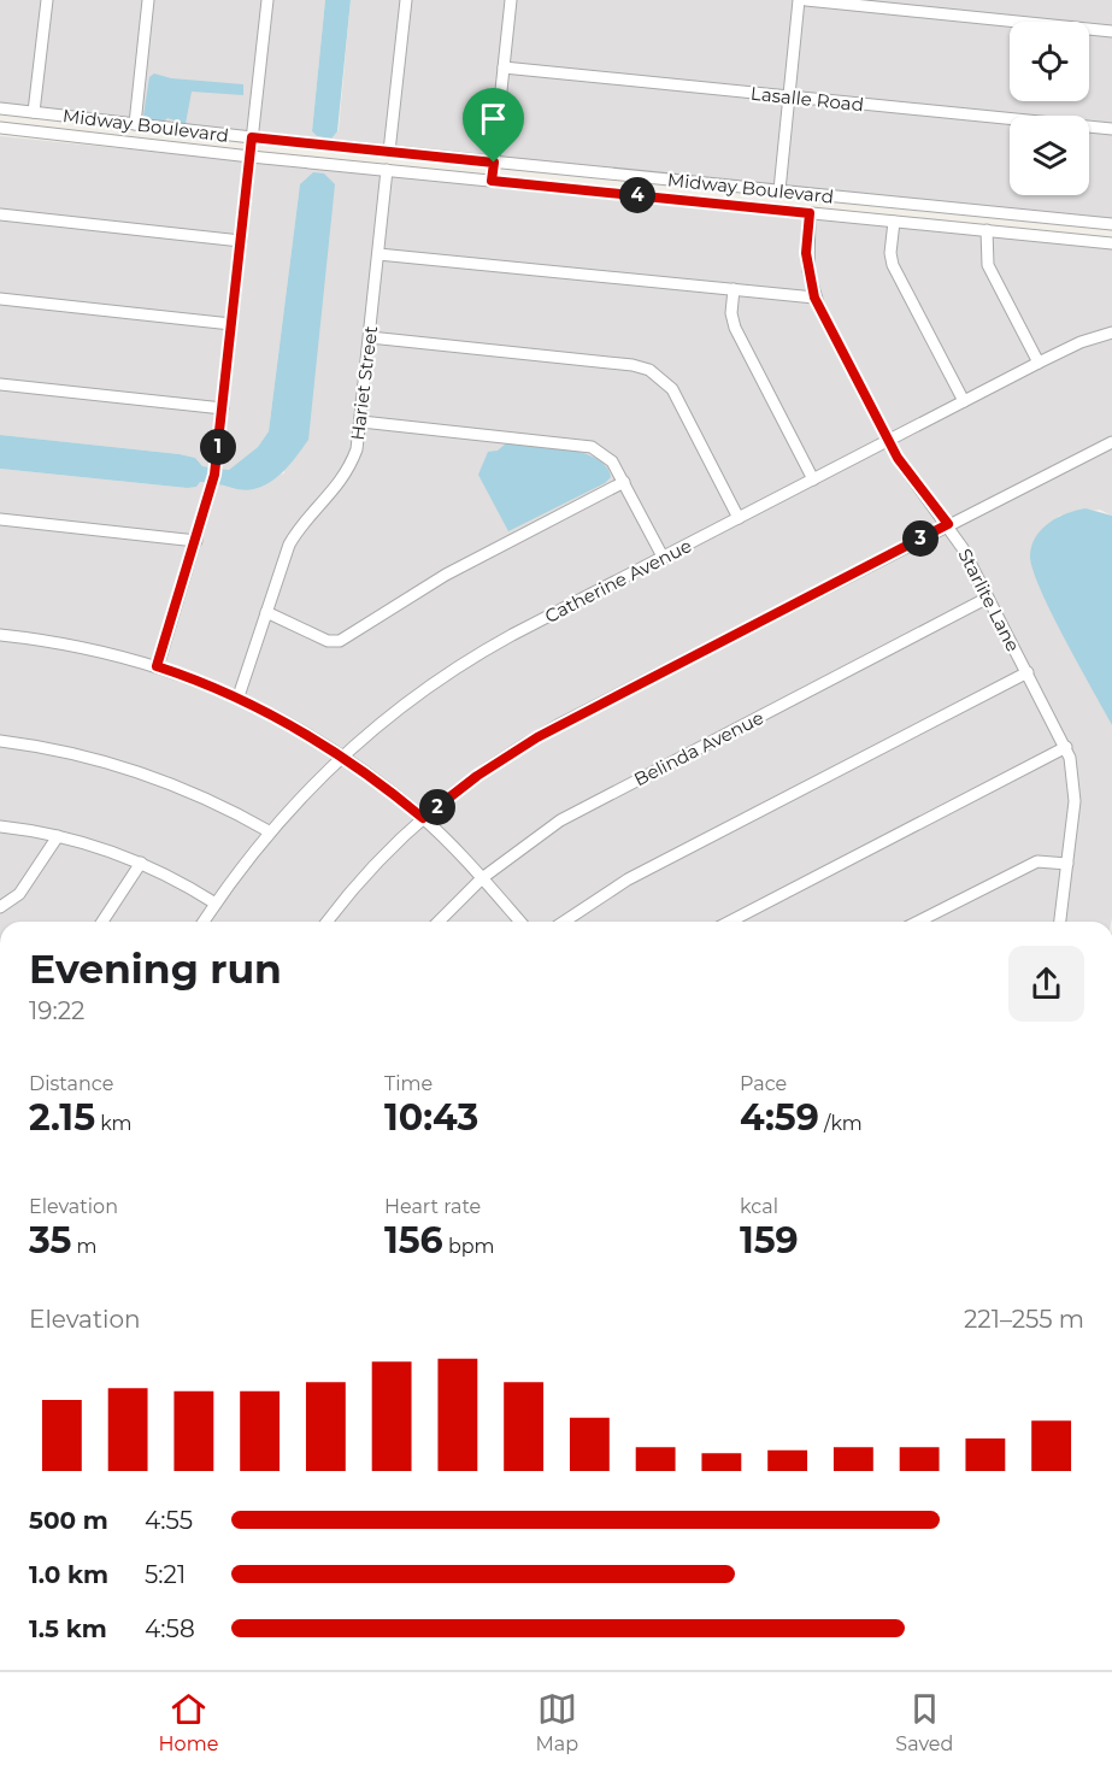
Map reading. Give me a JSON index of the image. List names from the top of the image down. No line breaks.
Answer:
{"streets":{"street":["Lasalle Road","Midway Boulevard","Hariet Street","Catherine Avenue","Starlite Lane","Belinda Avenue"]},"crossings":[["Midway Boulevard","Hariet Street"],["Midway Boulevard","Starlite Lane"],["Catherine Avenue","Starlite Lane"],["Starlite Lane","Belinda Avenue"]],"page":{"pins":["4","1","3","2"],"heading":["Evening run","19:22"],"stats":[["Distance","2.15 km"],["Time","10:43"],["Pace","4:59 /km"],["Elevation","35 m"],["Heart rate","156 bpm"],["kcal","159"]],"chart":["Elevation","221–255 m"],"list":[{"name":"500 m","note":"4:55"},{"name":"1.0 km","note":"5:21"},{"name":"1.5 km","note":"4:58"}],"tabs":["Home","Map","Saved"]}}
